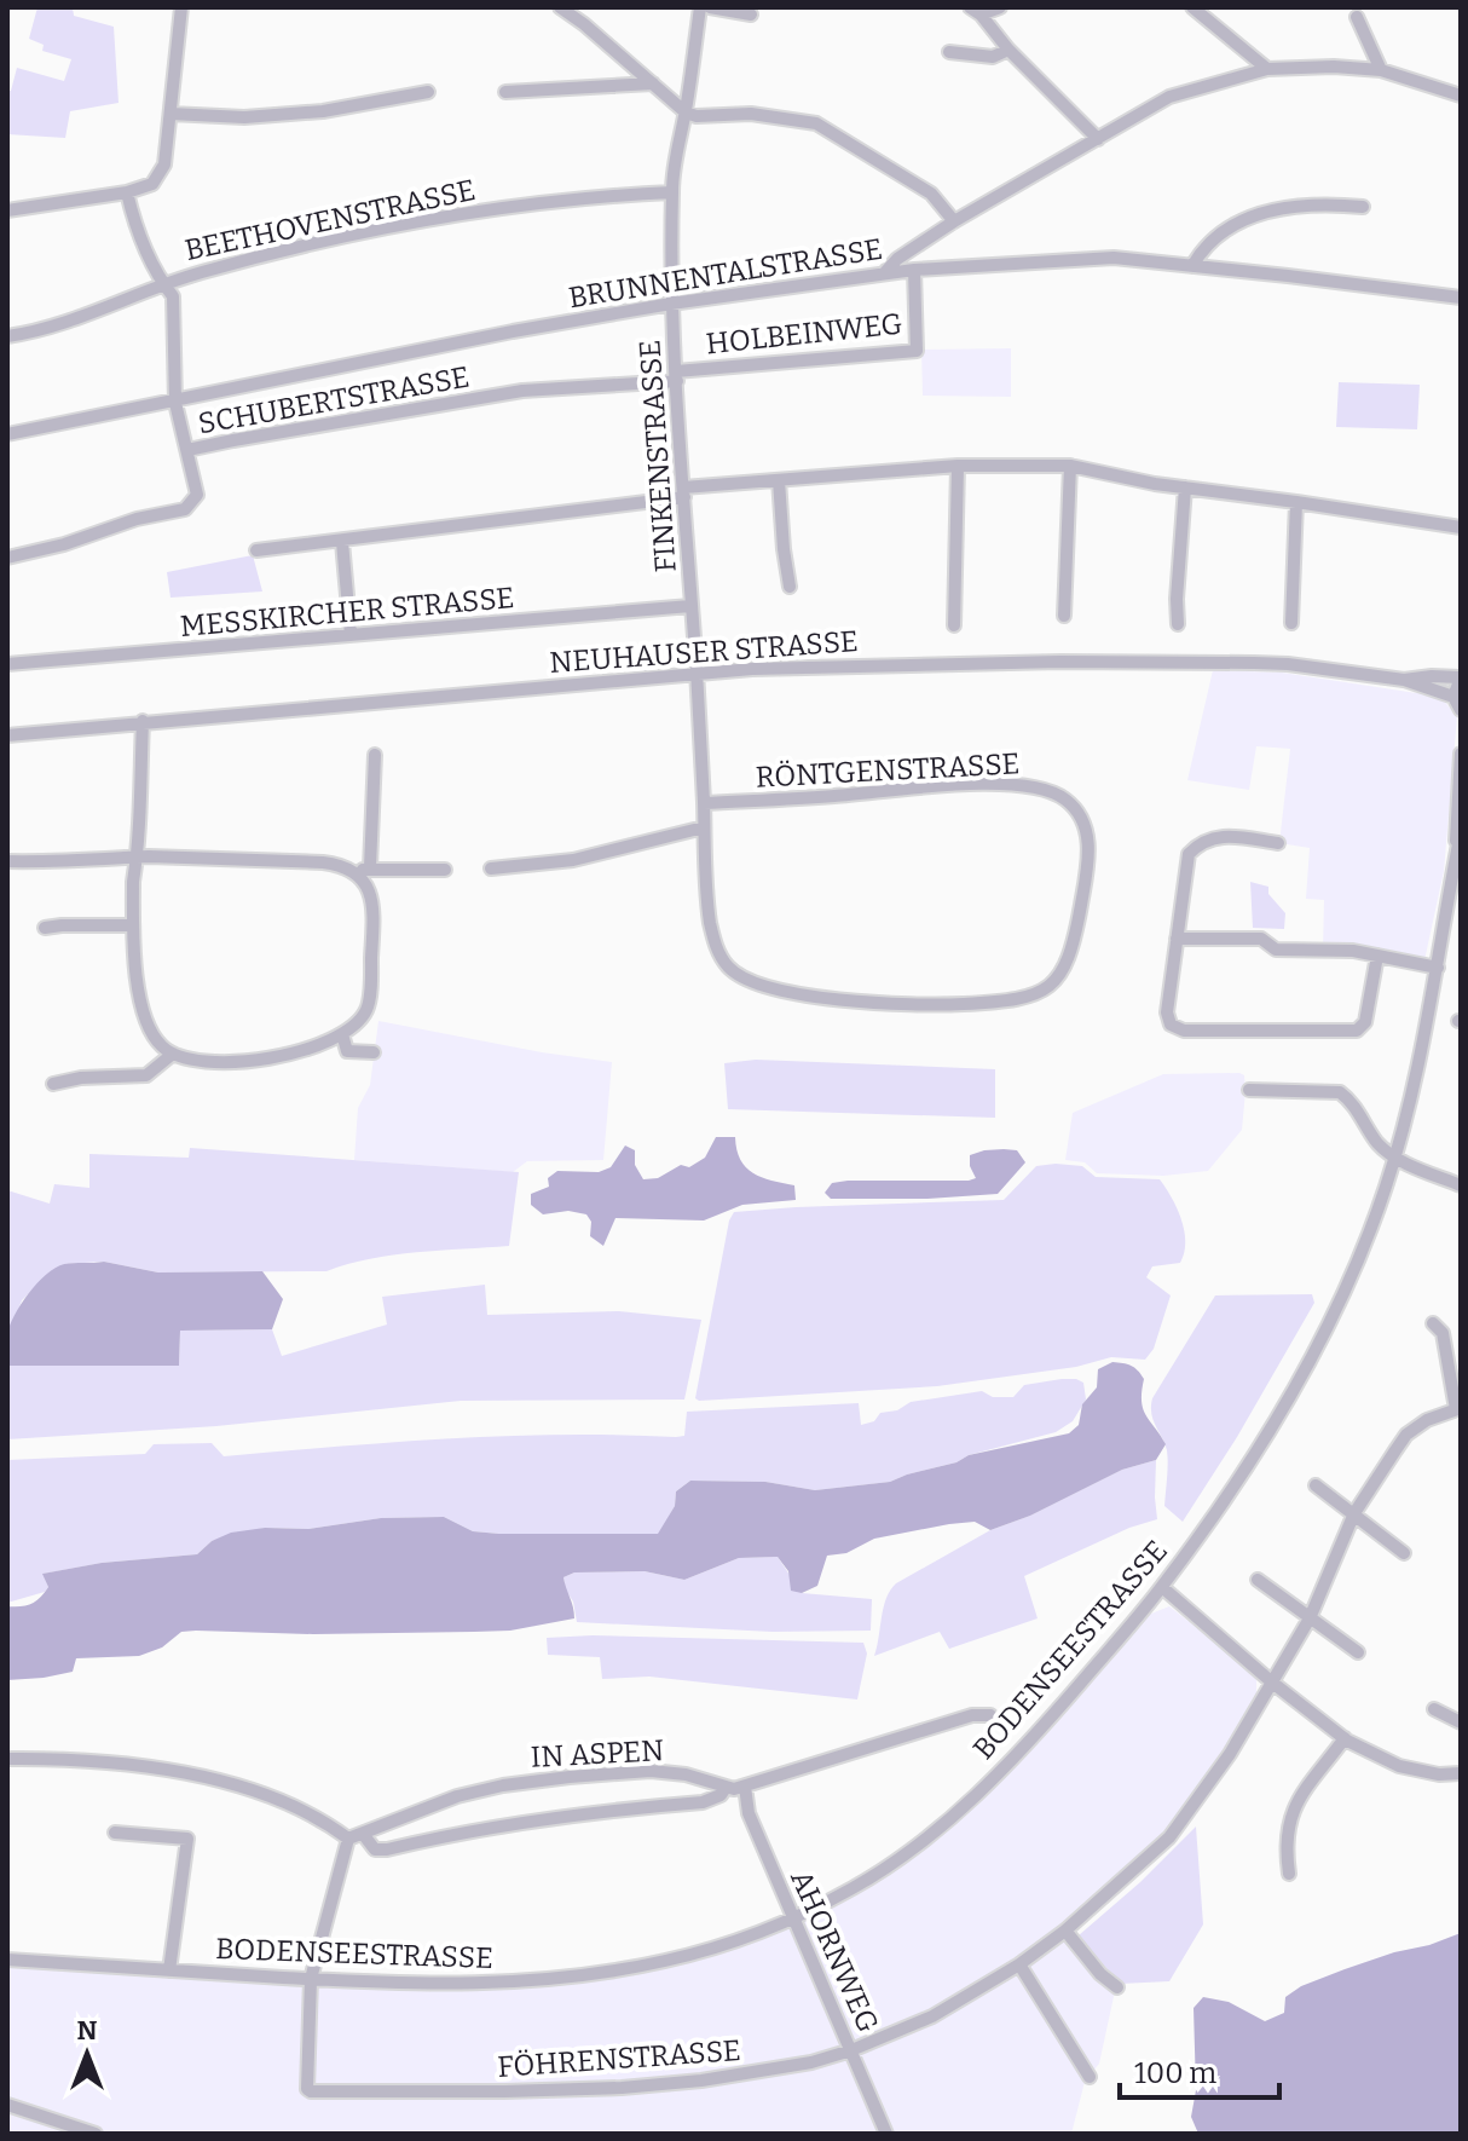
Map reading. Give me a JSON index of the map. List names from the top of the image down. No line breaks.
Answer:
{"streets":{"street":["BEETHOVENSTRASSE","BRUNNENTALSTRASSE","HOLBEINWEG","SCHUBERTSTRASSE","FINKENSTRASSE","MESSKIRCHER STRASSE","NEUHAUSER STRASSE","RÖNTGENSTRASSE","BODENSEESTRASSE","IN ASPEN","AHORNWEG","FÖHRENSTRASSE"]},"crossings":[["BEETHOVENSTRASSE","FINKENSTRASSE"],["BRUNNENTALSTRASSE","HOLBEINWEG"],["BRUNNENTALSTRASSE","FINKENSTRASSE"],["HOLBEINWEG","SCHUBERTSTRASSE"],["HOLBEINWEG","FINKENSTRASSE"],["SCHUBERTSTRASSE","FINKENSTRASSE"],["FINKENSTRASSE","MESSKIRCHER STRASSE"],["FINKENSTRASSE","NEUHAUSER STRASSE"],["FINKENSTRASSE","RÖNTGENSTRASSE"],["NEUHAUSER STRASSE","RÖNTGENSTRASSE"],["BODENSEESTRASSE","AHORNWEG"],["BODENSEESTRASSE","FÖHRENSTRASSE"],["IN ASPEN","AHORNWEG"],["AHORNWEG","FÖHRENSTRASSE"]],"scale_bar":"100 m","north":"top"}
